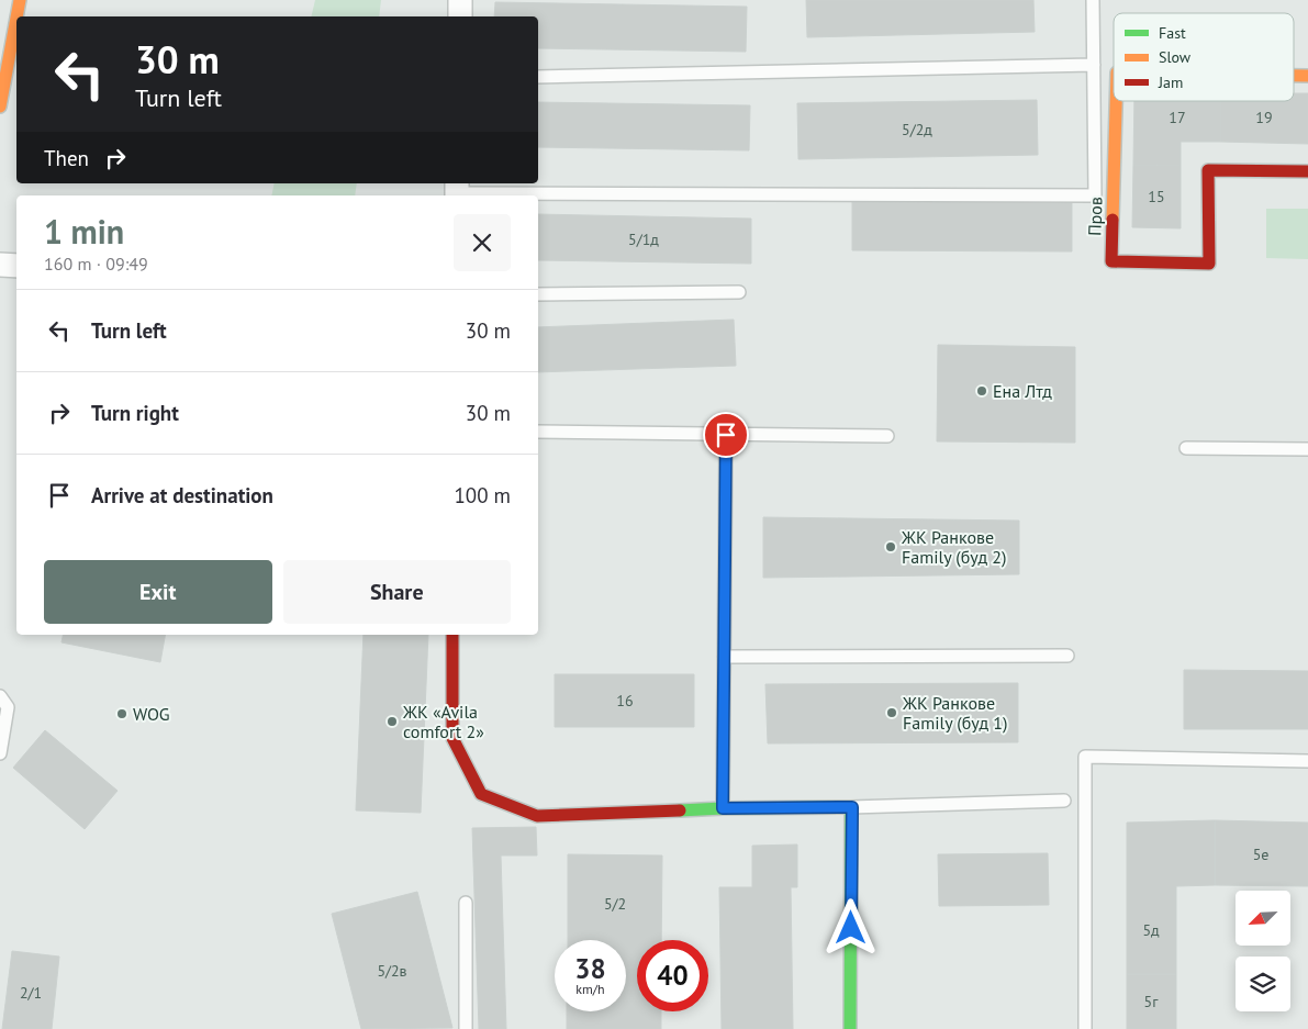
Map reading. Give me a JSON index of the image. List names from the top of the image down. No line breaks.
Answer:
{"streets":{"street":["Пров"]},"places":["Ена Лтд","ЖК Ранкове Family (буд 2)","ЖК Ранкове Family (буд 1)","WOG","ЖК «Avila comfort 2»"],"house_numbers":["17","19","5/2д","15","5/1д","16","5е","5/2","5д","5/2в","2/1","5г"],"legend":["Fast","Slow","Jam"],"north":"bottom left","page":{"turn":["30 m","Turn left"],"then":"Then","heading":["1 min","160 m · 09:49"],"list":[{"name":"Turn left","value":"30 m"},{"name":"Turn right","value":"30 m"},{"name":"Arrive at destination","value":"100 m"}],"buttons":["Exit","Share"],"speed":"38 km/h","limit":"40"}}
